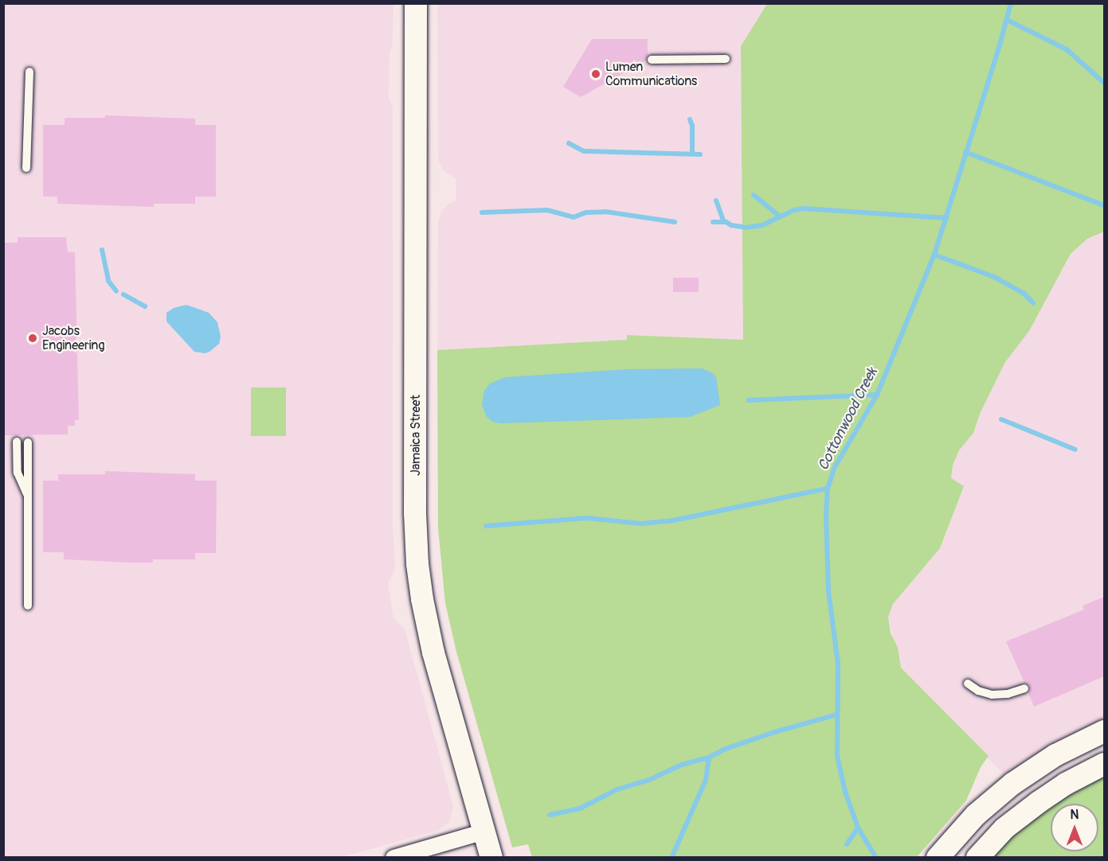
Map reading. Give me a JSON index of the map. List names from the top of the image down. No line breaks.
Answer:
{"streets":{"main road":["Jamaica Street"]},"water":["Cottonwood Creek"],"places":["Lumen Communications","Jacobs Engineering"],"north":"top"}
